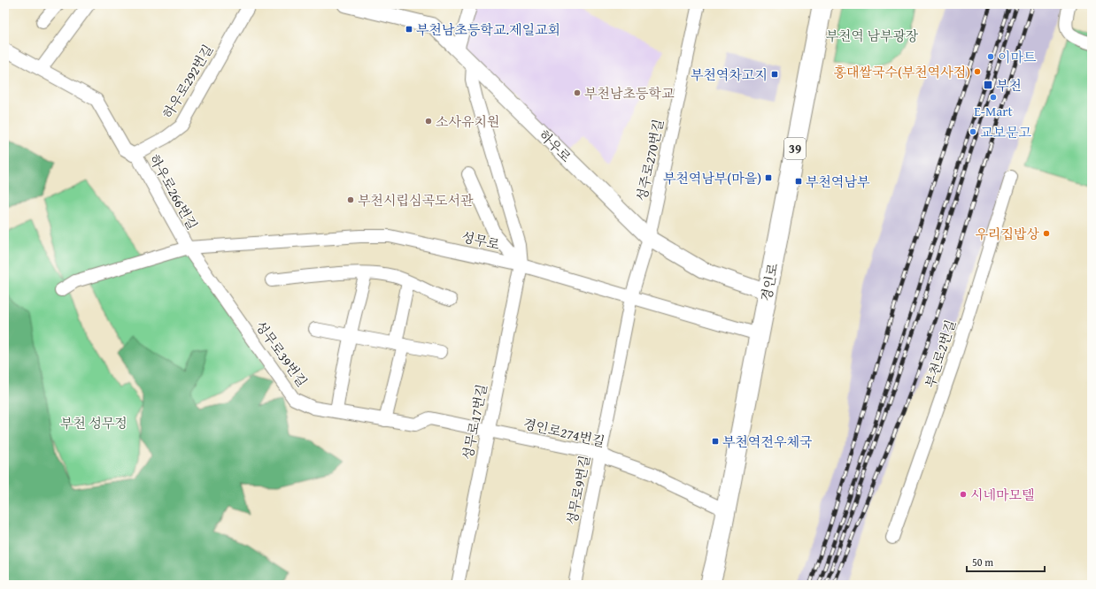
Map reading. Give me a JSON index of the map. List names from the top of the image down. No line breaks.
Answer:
{"streets":{"main road":["39","경인로"],"street":["하우로292번길","하우로","성주로270번길","하우로266번길","성무로","성무로39번길","부천로2번길","성무로17번길","경인로274번길","성무로9번길"]},"crossings":[["하우로292번길","하우로266번길"],["하우로","성주로270번길"],["하우로","경인로"],["하우로","성무로17번길"],["성주로270번길","성무로"],["성주로270번길","성무로9번길"],["하우로266번길","성무로"],["하우로266번길","성무로39번길"],["성무로","경인로"],["성무로","성무로39번길"],["성무로","성무로17번길"],["성무로","성무로9번길"],["경인로","경인로274번길"],["성무로39번길","경인로274번길"],["성무로17번길","경인로274번길"],["경인로274번길","성무로9번길"]],"parks":["부천역 남부광장","부천 성무정"],"places":{"transit":["부천남초등학교.제일교회","부천역차고지","부천","부천역남부(마을)","부천역남부","부천역전우체국"],"other":["이마트","홍대쌀국수(부천역사점)","부천남초등학교","E-Mart","소사유치원","교보문고","부천시립심곡도서관","우리집밥상","시네마모텔"]},"scale_bar":"50 m"}
